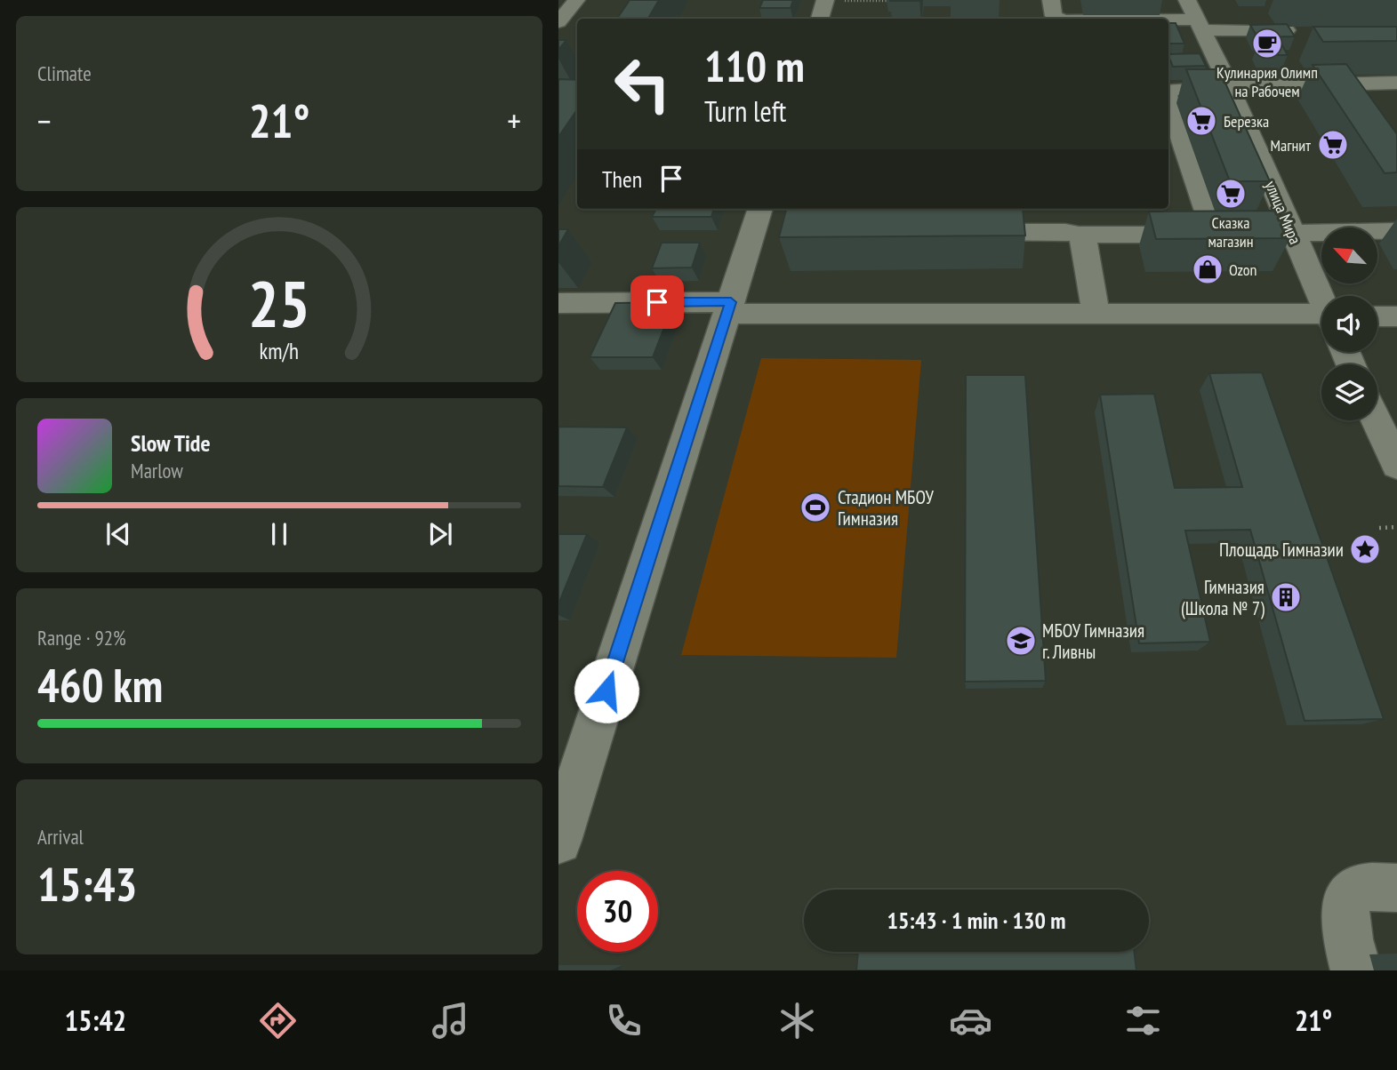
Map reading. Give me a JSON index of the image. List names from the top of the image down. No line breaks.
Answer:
{"streets":{"street":["улица Мира"]},"places":{"cafe":["Кулинария Олимп на Рабочем"],"supermarket":["Березка","Магнит","Сказка магазин"],"shop":["Ozon"],"sports":["Стадион МБОУ Гимназия"],"place":["Площадь Гимназии"],"building":["Гимназия (Школа № 7)"],"school or university":["МБОУ Гимназия г. Ливны"]},"north":"top left","page":{"tile":["Climate",["Range · 92%","460 km"],["Arrival","15:43"]],"turn":["110 m","Turn left"],"heat":["−","21°","+"],"then":"Then","song":["Slow Tide","Marlow"],"limit":"30","trip":"15:43 · 1 min · 130 m","tabs":["15:42","21°"],"gauge":["25","km/h"]}}
